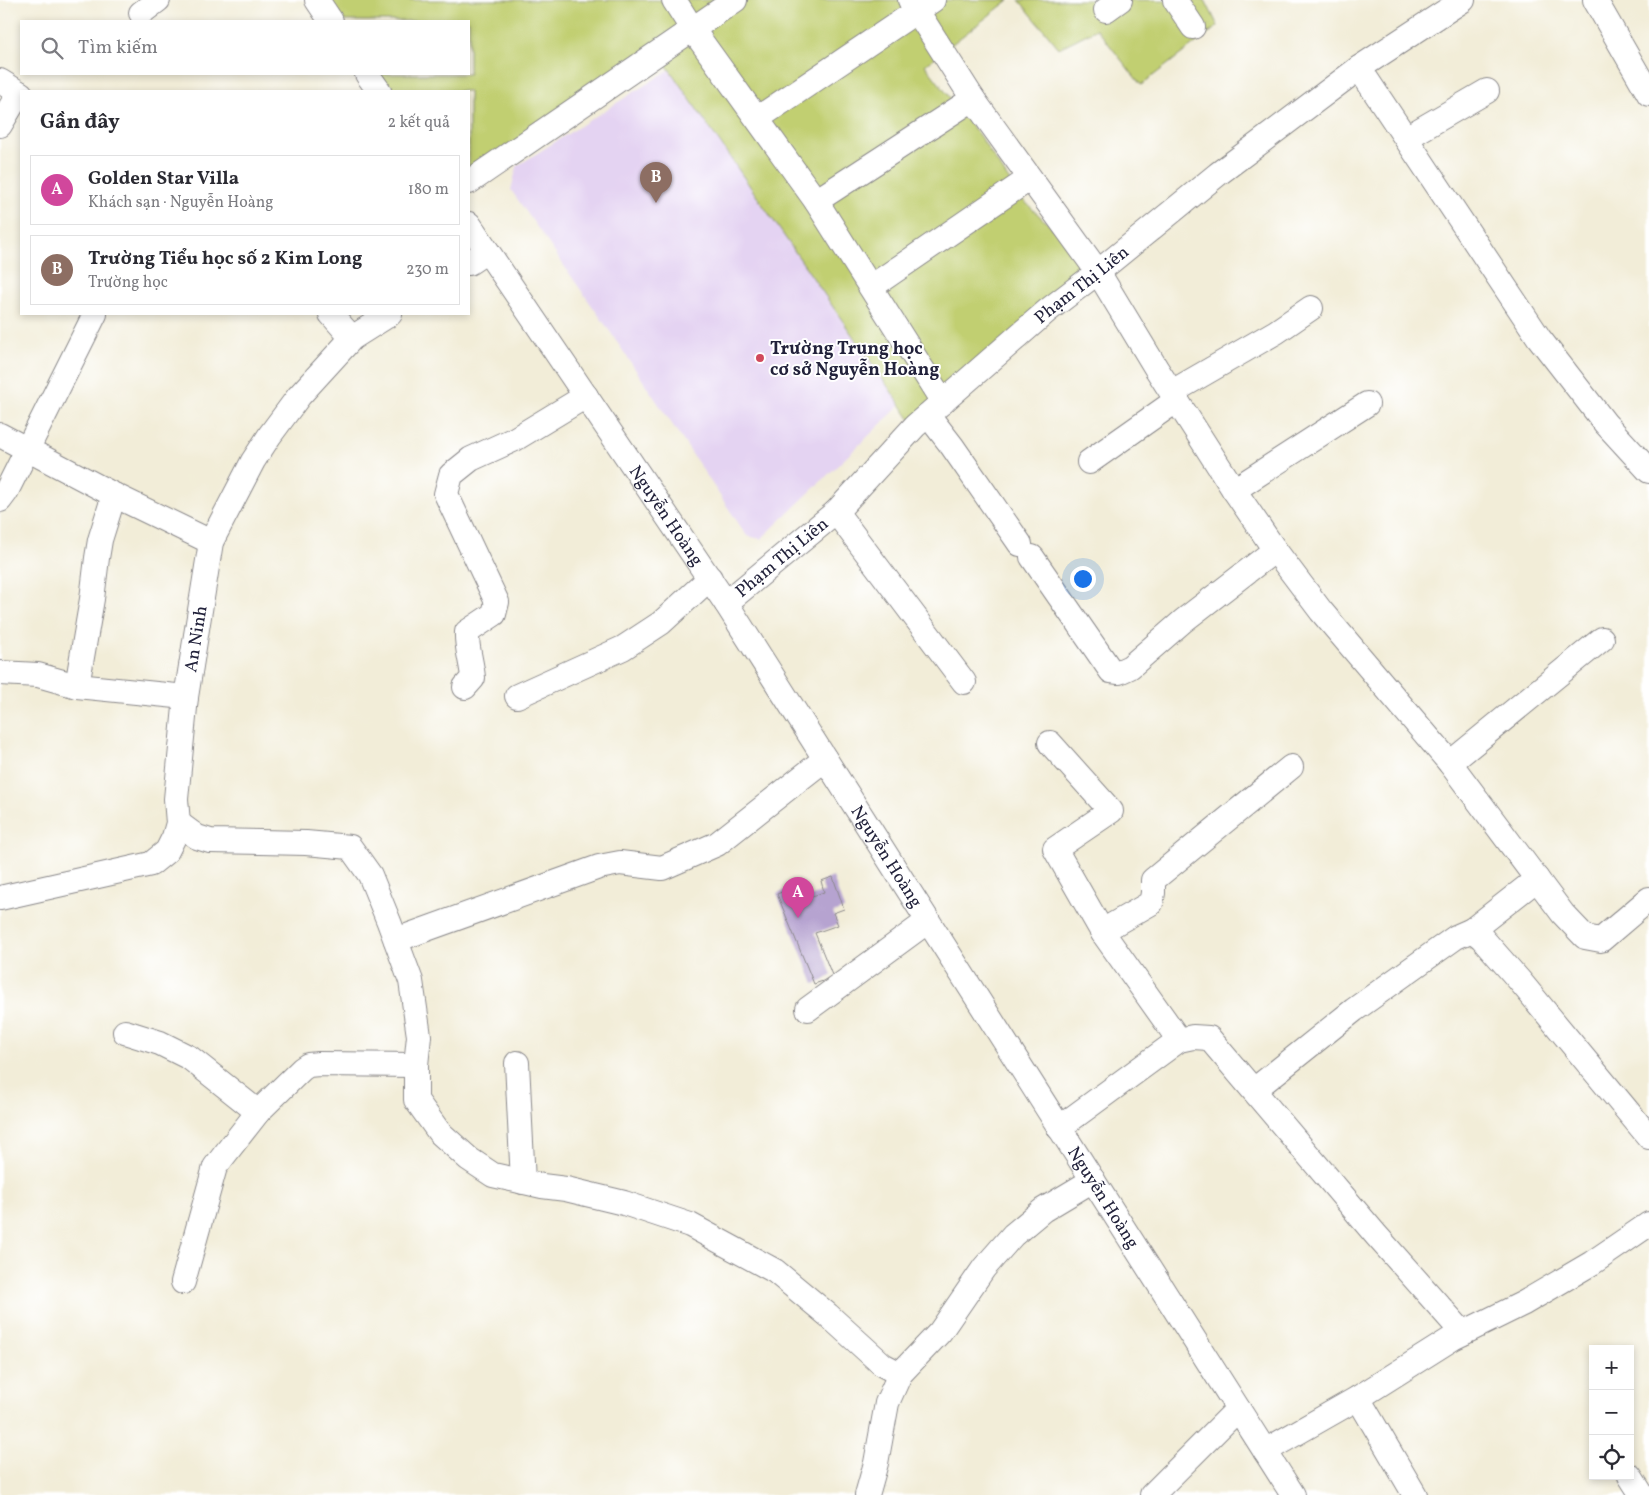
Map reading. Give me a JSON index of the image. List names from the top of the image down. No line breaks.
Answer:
{"streets":{"street":["Phạm Thị Liên","Nguyễn Hoàng","An Ninh"]},"crossings":[["Phạm Thị Liên","Nguyễn Hoàng"]],"places":["Trường Trung học cơ sở Nguyễn Hoàng"],"page":{"search":"Tìm kiếm","heading":["Gần đây","2 kết quả"],"list":[{"mark":"A","name":"Golden Star Villa","note":"Khách sạn · Nguyễn Hoàng","value":"180 m"},{"mark":"B","name":"Trường Tiểu học số 2 Kim Long","note":"Trường học","value":"230 m"}],"pins":["B","A"],"map_buttons":["+","−"]}}
